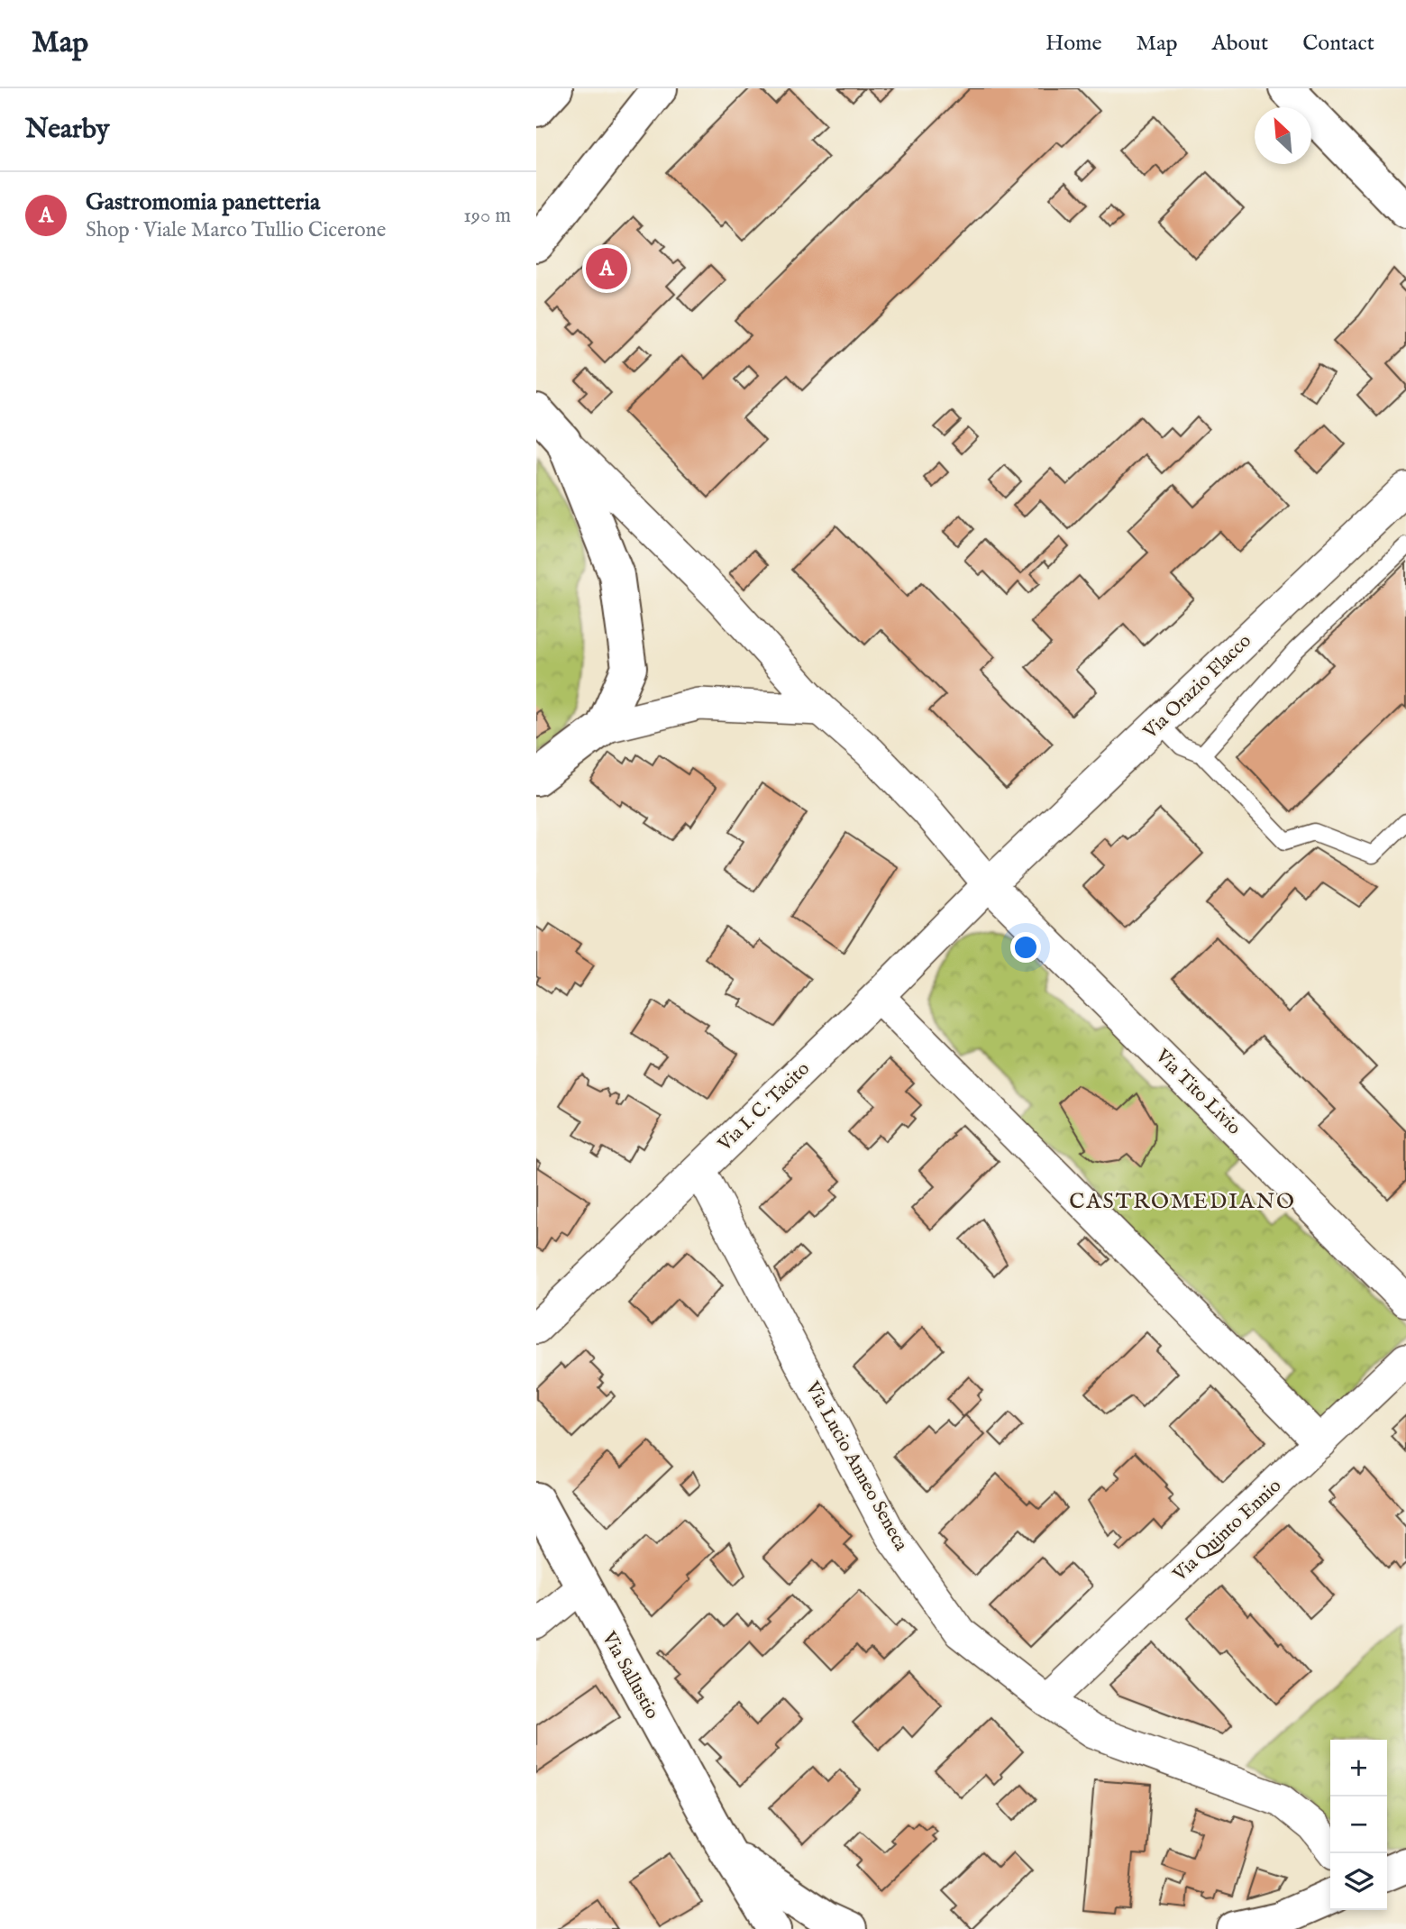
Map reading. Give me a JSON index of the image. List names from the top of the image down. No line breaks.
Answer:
{"streets":{"street":["Via Orazio Flacco","Via Tito Livio","Via I. C. Tacito","Via Lucio Anneo Seneca","Via Quinto Ennio","Via Sallustio"]},"crossings":[["Via Orazio Flacco","Via Tito Livio"],["Via Orazio Flacco","Via I. C. Tacito"],["Via Tito Livio","Via I. C. Tacito"],["Via I. C. Tacito","Via Lucio Anneo Seneca"],["Via Lucio Anneo Seneca","Via Quinto Ennio"]],"districts":["CASTROMEDIANO"],"north":"top left","page":{"header":"Map","nav":["Home","Map","About","Contact"],"heading":"Nearby","list":[{"mark":"A","name":"Gastromomia panetteria","note":"Shop · Viale Marco Tullio Cicerone","value":"190 m"}],"pins":"A","map_buttons":["+","−"]}}
